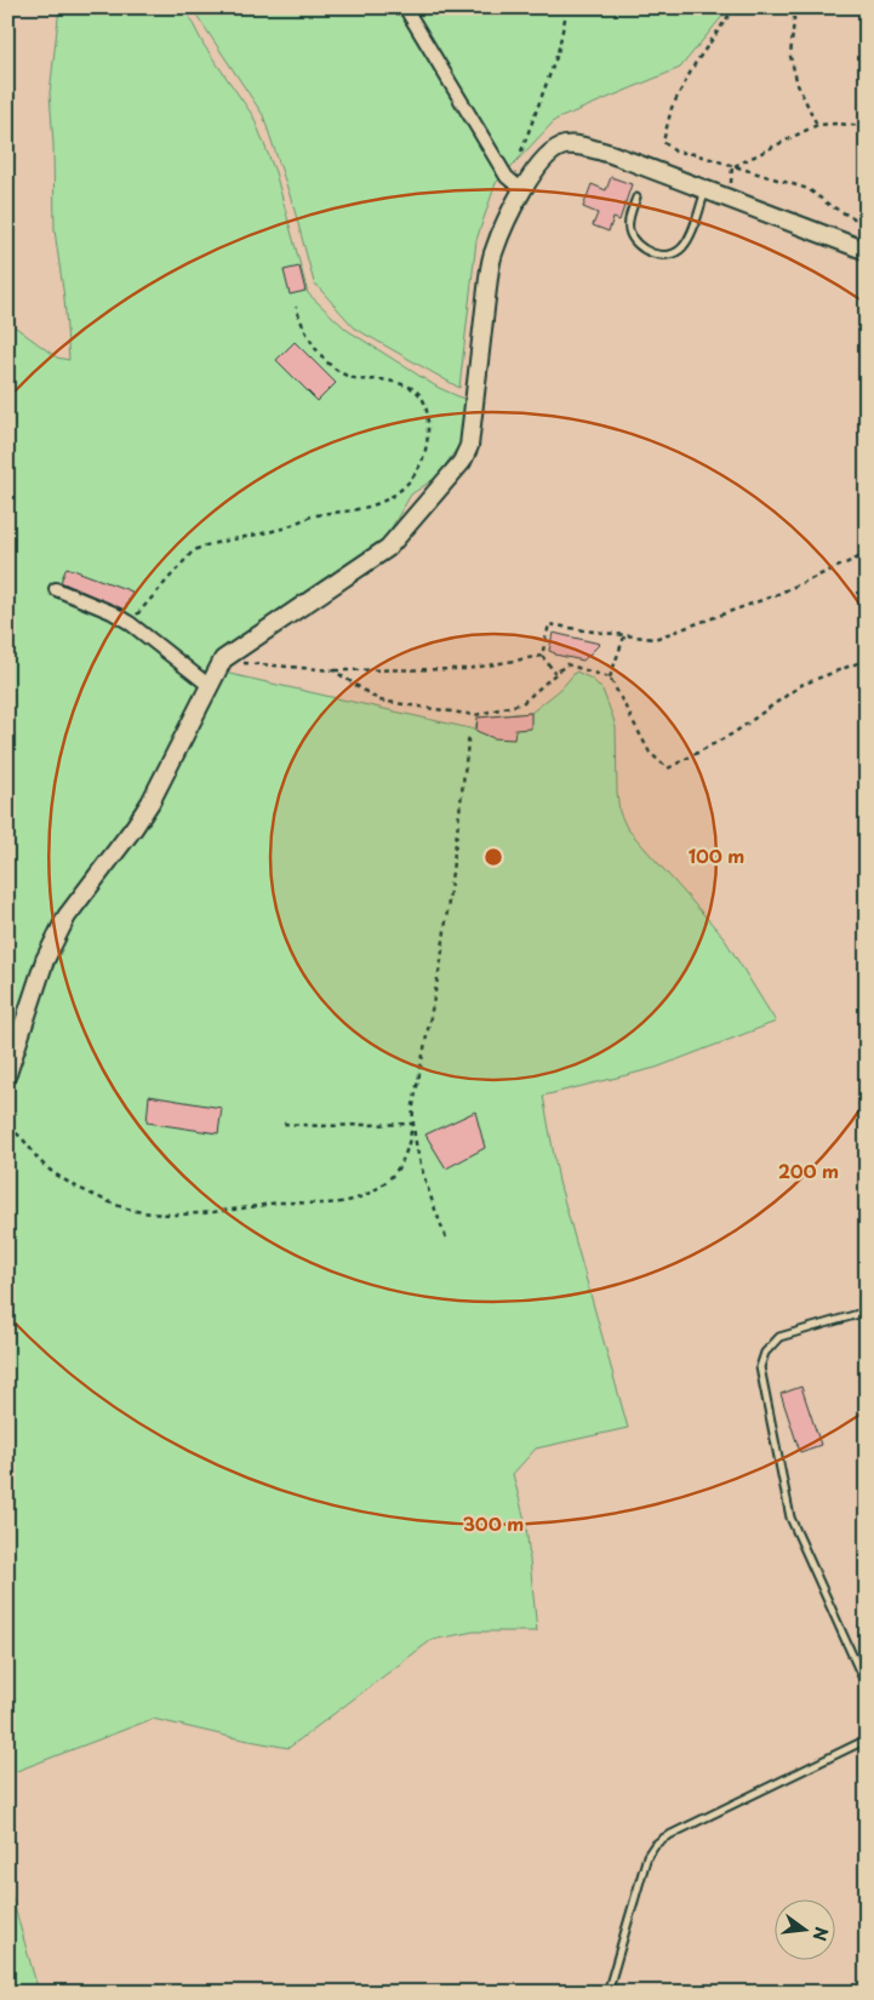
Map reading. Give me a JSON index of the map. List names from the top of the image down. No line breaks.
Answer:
{"north":"right","rings":["100 m","200 m","300 m"]}
